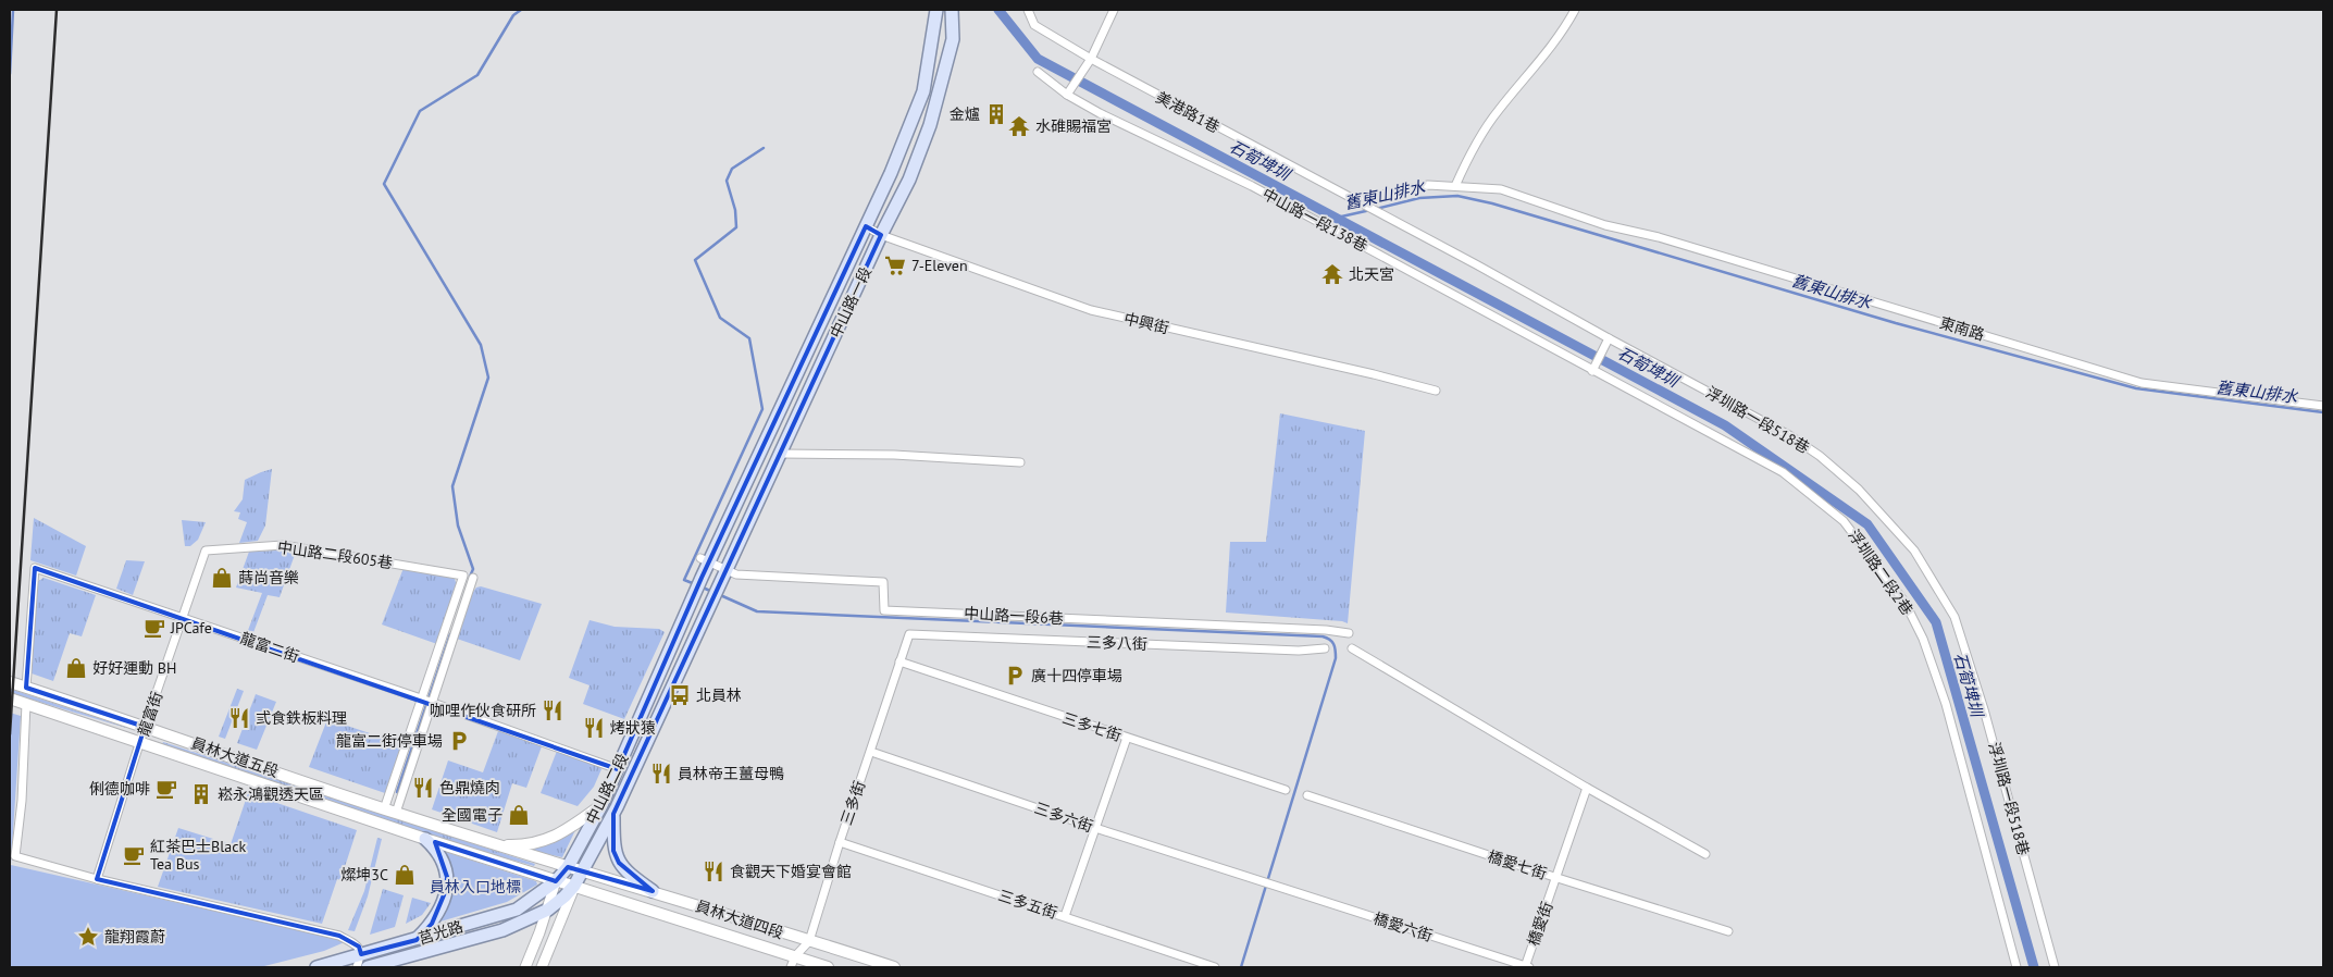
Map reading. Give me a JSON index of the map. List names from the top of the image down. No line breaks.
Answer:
{"streets":{"main road":["中山路一段","員林大道五段","中山路二段","員林大道四段","莒光路"],"street":["美港路1巷","中山路一段138巷","中興街","東南路","浮圳路一段518巷","中山路二段605巷","浮圳路二段2巷","中山路一段6巷","三多八街","龍富二街","龍富街","三多七街","三多街","三多六街","橋愛七街","三多五街","橋愛街","橋愛六街"]},"crossings":[["美港路1巷","浮圳路一段518巷"],["中山路一段138巷","浮圳路二段2巷"],["中山路一段","中興街"],["中山路一段","中山路一段6巷"],["中山路一段","中山路二段"],["中山路二段605巷","龍富二街"],["中山路二段605巷","龍富街"],["三多八街","三多街"],["龍富二街","龍富街"],["龍富二街","員林大道五段"],["龍富二街","中山路二段"],["龍富街","員林大道五段"],["三多七街","三多街"],["員林大道五段","中山路二段"],["員林大道五段","員林大道四段"],["員林大道五段","莒光路"],["中山路二段","員林大道四段"],["中山路二段","莒光路"],["三多街","三多六街"],["三多街","三多五街"],["三多街","員林大道四段"],["三多六街","橋愛六街"],["橋愛七街","橋愛街"],["員林大道四段","莒光路"],["橋愛街","橋愛六街"]],"water":["石筍埤圳","舊東山排水"],"parks":["員林入口地標"],"places":{"building":["金爐","崧永鴻觀透天區"],"temple":["水碓賜福宮","北天宮"],"supermarket":["7-Eleven"],"shop":["蒔尚音樂","好好運動 BH","全國電子","燦坤3C"],"cafe":["JPCafe","俐德咖啡","紅茶巴士Black Tea Bus"],"parking":["廣十四停車場","龍富二街停車場"],"bus stop":["北員林"],"restaurant":["咖哩作伙食研所","弎食鉄板料理","烤狀猿","員林帝王薑母鴨","色鼎燒肉","食觀天下婚宴會館"],"place":["龍翔霞蔚"]}}
